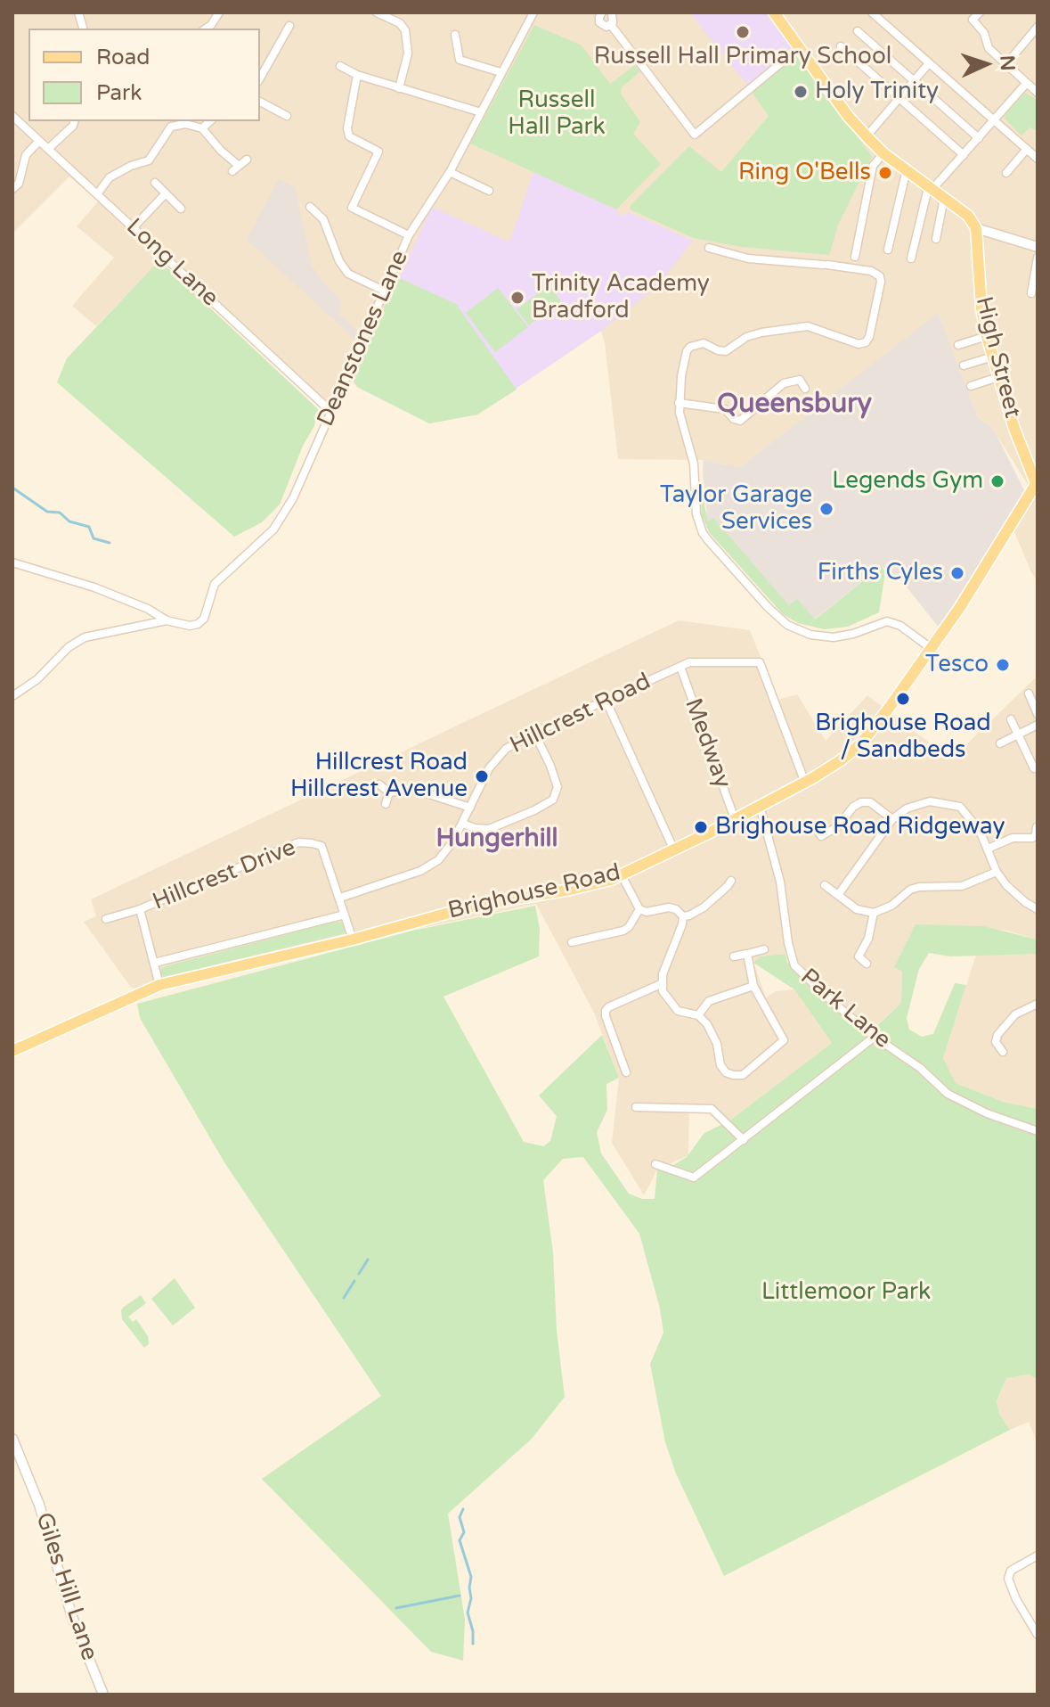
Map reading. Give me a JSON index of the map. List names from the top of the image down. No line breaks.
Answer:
{"streets":{"main road":["High Street","Brighouse Road"],"street":["Long Lane","Deanstones Lane","Hillcrest Road","Medway","Hillcrest Drive","Park Lane","Giles Hill Lane"]},"crossings":[["Long Lane","Deanstones Lane"],["High Street","Brighouse Road"],["Hillcrest Road","Medway"],["Hillcrest Road","Hillcrest Drive"],["Hillcrest Road","Brighouse Road"],["Medway","Brighouse Road"],["Hillcrest Drive","Brighouse Road"],["Brighouse Road","Park Lane"]],"districts":["Queensbury","Hungerhill"],"parks":["Russell Hall Park","Littlemoor Park"],"places":["Russell Hall Primary School","Holy Trinity","Ring O'Bells","Trinity Academy Bradford","Legends Gym","Taylor Garage Services","Firths Cyles","Tesco","Brighouse Road / Sandbeds","Hillcrest Road Hillcrest Avenue","Brighouse Road Ridgeway"],"legend":["Road","Park"],"north":"right"}
